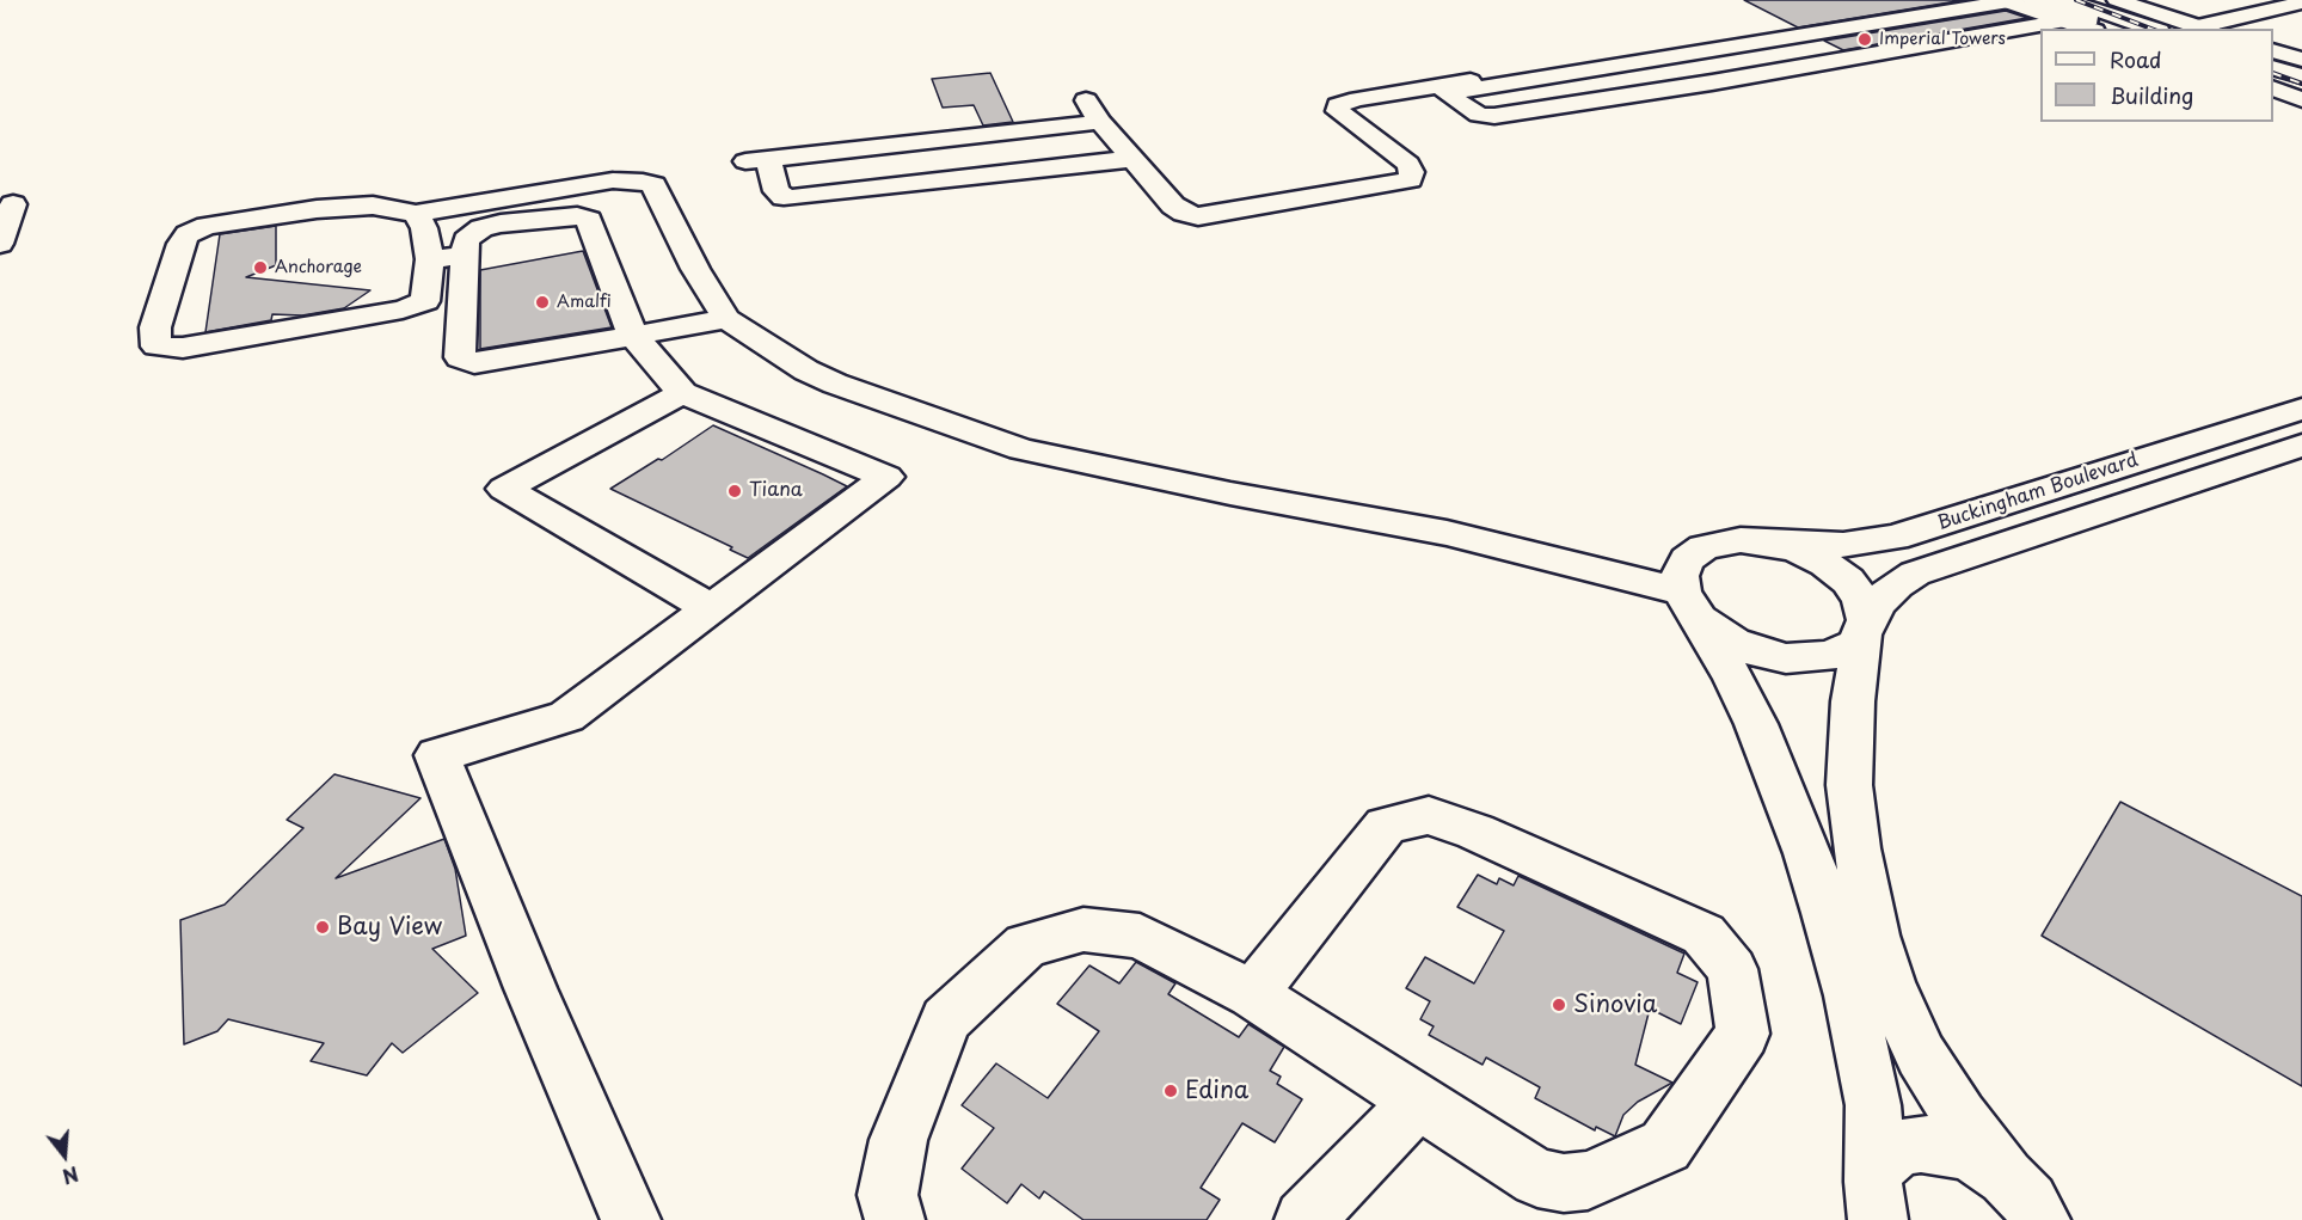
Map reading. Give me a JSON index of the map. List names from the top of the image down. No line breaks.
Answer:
{"streets":{"street":["Buckingham Boulevard"]},"places":["Imperial Towers","Anchorage","Amalfi","Tiana","Bay View","Sinovia","Edina"],"legend":["Road","Building"],"north":"bottom"}
